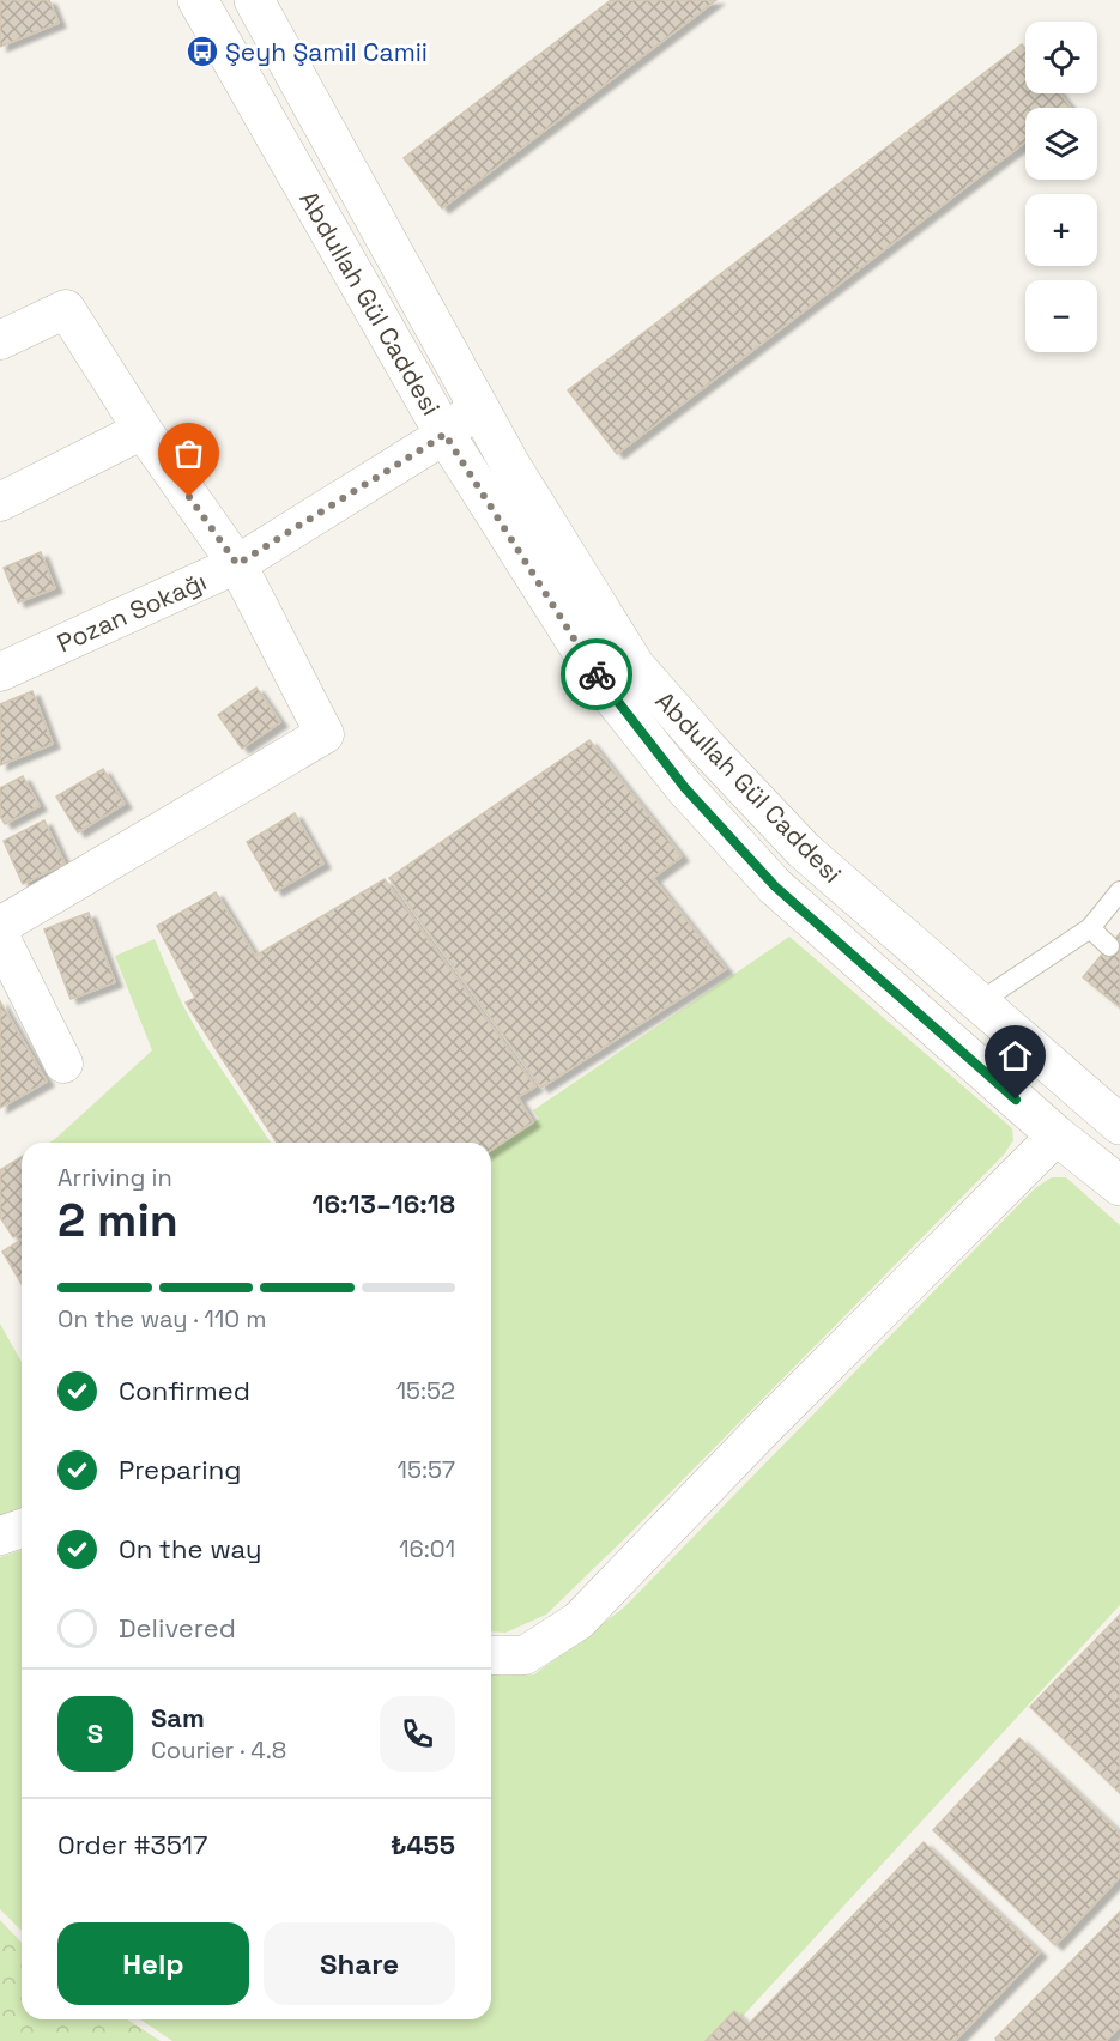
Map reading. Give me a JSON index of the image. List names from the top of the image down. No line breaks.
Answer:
{"streets":{"street":["Abdullah Gül Caddesi","Pozan Sokağı"]},"crossings":[["Abdullah Gül Caddesi","Pozan Sokağı"]],"places":{"bus stop":["Şeyh Şamil Camii"]},"page":{"map_buttons":["+","−"],"heading":["2 min","Arriving in","16:13–16:18"],"panel":["Sam","Courier · 4.8","Order #3517","₺455"],"bar":"On the way · 110 m","list":[["Confirmed","15:52"],["Preparing","15:57"],["On the way","16:01"],"Delivered"],"round":"S","buttons":["Help","Share"]}}
